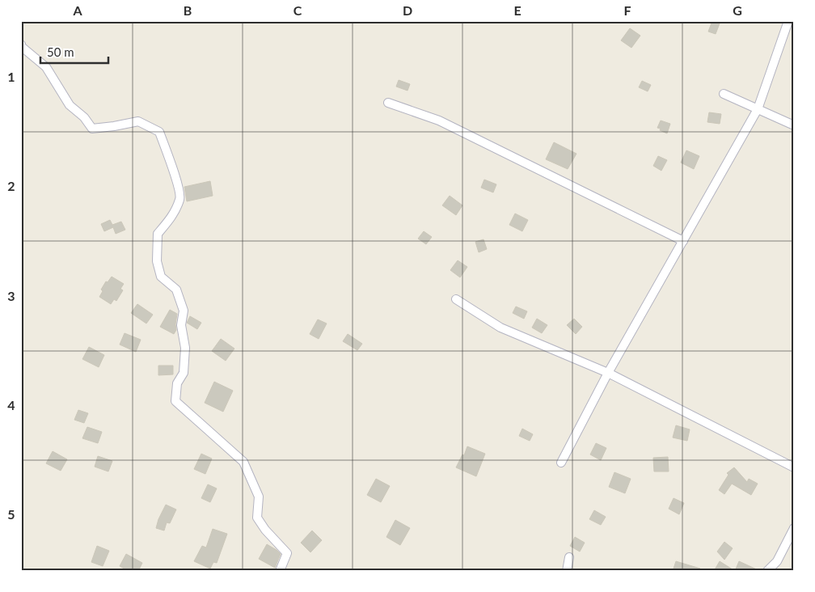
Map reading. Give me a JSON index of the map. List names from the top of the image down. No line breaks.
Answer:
{"scale_bar":"50 m","grid":{"columns":["A","B","C","D","E","F","G"],"rows":["1","2","3","4","5"]}}
